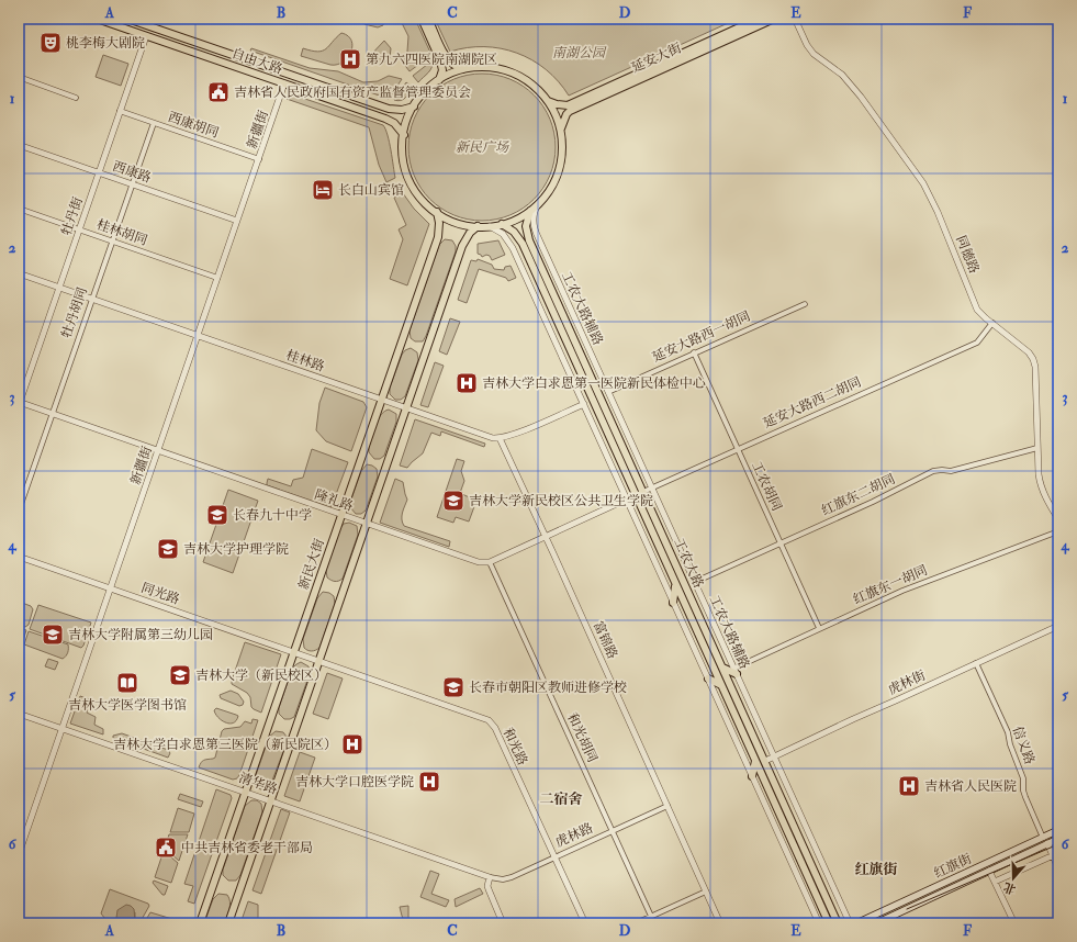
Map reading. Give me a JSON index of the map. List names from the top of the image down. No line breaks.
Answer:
{"streets":{"main road":["延安大街","自由大路","工农大路","新民大街","红旗街"],"street":["西康胡同","新疆街","西康路","牡丹街","桂林胡同","同德路","工农大路辅路","牡丹胡同","延安大路西一胡同","桂林路","延安大路西二胡同","工农胡同","红旗东二胡同","隆礼路","红旗东一胡同","同光路","富锦路","虎林街","和光胡同","信义路","和光路","清华路","虎林路"]},"crossings":[["自由大路","新疆街"],["自由大路","牡丹街"],["西康胡同","新疆街"],["西康胡同","牡丹街"],["西康胡同","牡丹胡同"],["新疆街","西康路"],["新疆街","桂林胡同"],["新疆街","桂林路"],["新疆街","隆礼路"],["新疆街","同光路"],["新疆街","清华路"],["西康路","牡丹街"],["西康路","牡丹胡同"],["牡丹街","桂林胡同"],["牡丹街","桂林路"],["牡丹街","隆礼路"],["桂林胡同","牡丹胡同"],["同德路","延安大路西二胡同"],["同德路","红旗东二胡同"],["工农大路辅路","延安大路西一胡同"],["工农大路辅路","延安大路西二胡同"],["工农大路辅路","红旗东二胡同"],["工农大路辅路","红旗东一胡同"],["工农大路辅路","虎林街"],["牡丹胡同","桂林路"],["牡丹胡同","隆礼路"],["延安大路西一胡同","工农胡同"],["桂林路","新民大街"],["桂林路","富锦路"],["延安大路西二胡同","工农胡同"],["延安大路西二胡同","工农大路"],["工农胡同","红旗东二胡同"],["工农胡同","红旗东一胡同"],["隆礼路","新民大街"],["隆礼路","和光胡同"],["工农大路","虎林街"],["新民大街","同光路"],["新民大街","和光路"],["新民大街","清华路"],["同光路","和光路"],["富锦路","虎林路"],["虎林街","信义路"],["和光胡同","虎林路"],["信义路","红旗街"],["和光路","虎林路"],["清华路","虎林路"]],"districts":["二宿舍","红旗街"],"parks":["南湖公园","新民广场"],"places":{"theatre":["桃李梅大剧院"],"hospital":["第九六四医院南湖院区","吉林大学白求恩第一医院新民体检中心","吉林大学白求恩第三医院（新民院区）","吉林大学口腔医学院","吉林省人民医院"],"public building":["吉林省人民政府国有资产监督管理委员会","中共吉林省委老干部局"],"hotel":["长白山宾馆"],"school or university":["吉林大学新民校区公共卫生学院","长春九十中学","吉林大学护理学院","吉林大学附属第三幼儿园","吉林大学（新民校区）","长春市朝阳区教师进修学校"],"library":["吉林大学医学图书馆"]},"north":"bottom","grid":{"columns":["A","B","C","D","E","F"],"rows":["1","2","3","4","5","6"]}}
